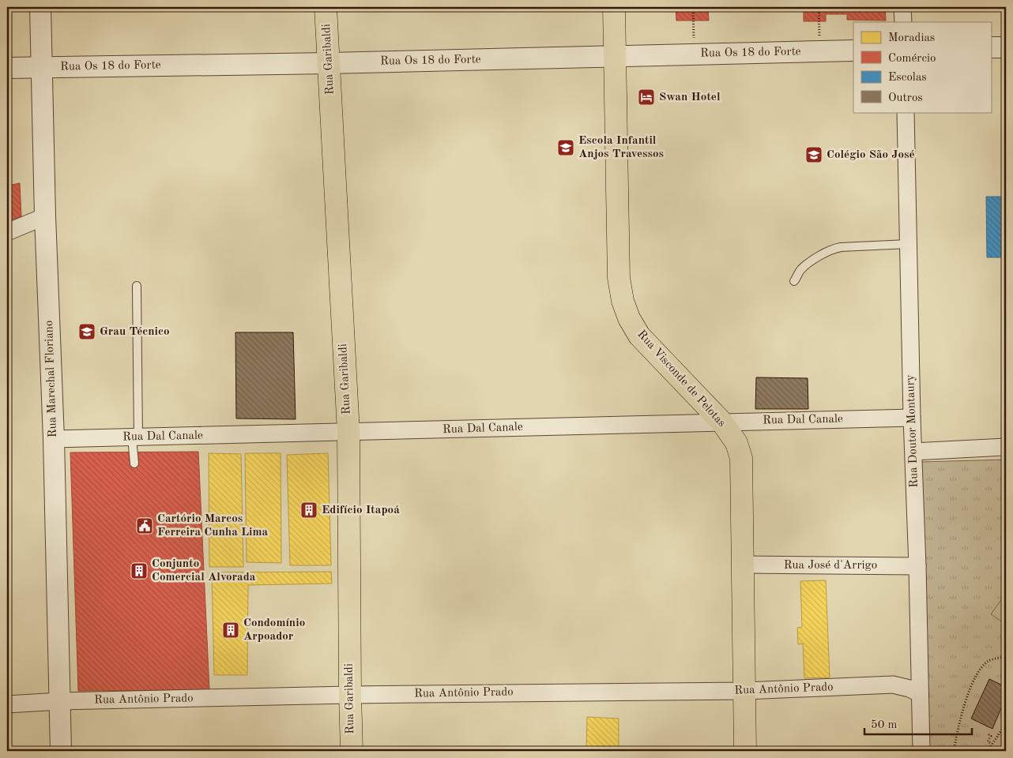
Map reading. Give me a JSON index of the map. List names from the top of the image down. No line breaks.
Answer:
{"streets":{"main road":["Rua Garibaldi","Rua Visconde de Pelotas"],"street":["Rua Os 18 do Forte","Rua Marechal Floriano","Rua Dal Canale","Rua Doutor Montaury","Rua José d'Arrigo","Rua Antônio Prado"]},"crossings":[["Rua Os 18 do Forte","Rua Garibaldi"],["Rua Os 18 do Forte","Rua Marechal Floriano"],["Rua Os 18 do Forte","Rua Visconde de Pelotas"],["Rua Garibaldi","Rua Dal Canale"],["Rua Garibaldi","Rua Antônio Prado"],["Rua Marechal Floriano","Rua Dal Canale"],["Rua Marechal Floriano","Rua Antônio Prado"],["Rua Visconde de Pelotas","Rua Dal Canale"],["Rua Visconde de Pelotas","Rua José d'Arrigo"],["Rua Visconde de Pelotas","Rua Antônio Prado"],["Rua Dal Canale","Rua Doutor Montaury"],["Rua Doutor Montaury","Rua José d'Arrigo"],["Rua Doutor Montaury","Rua Antônio Prado"]],"places":{"hotel":["Swan Hotel"],"school or university":["Escola Infantil Anjos Travessos","Colégio São José","Grau Técnico"],"building":["Edifício Itapoá","Conjunto Comercial Alvorada","Condomínio Arpoador"],"public building":["Cartório Marcos Ferreira Cunha Lima"]},"legend":["Moradias","Comércio","Escolas","Outros"],"scale_bar":"50 m"}
